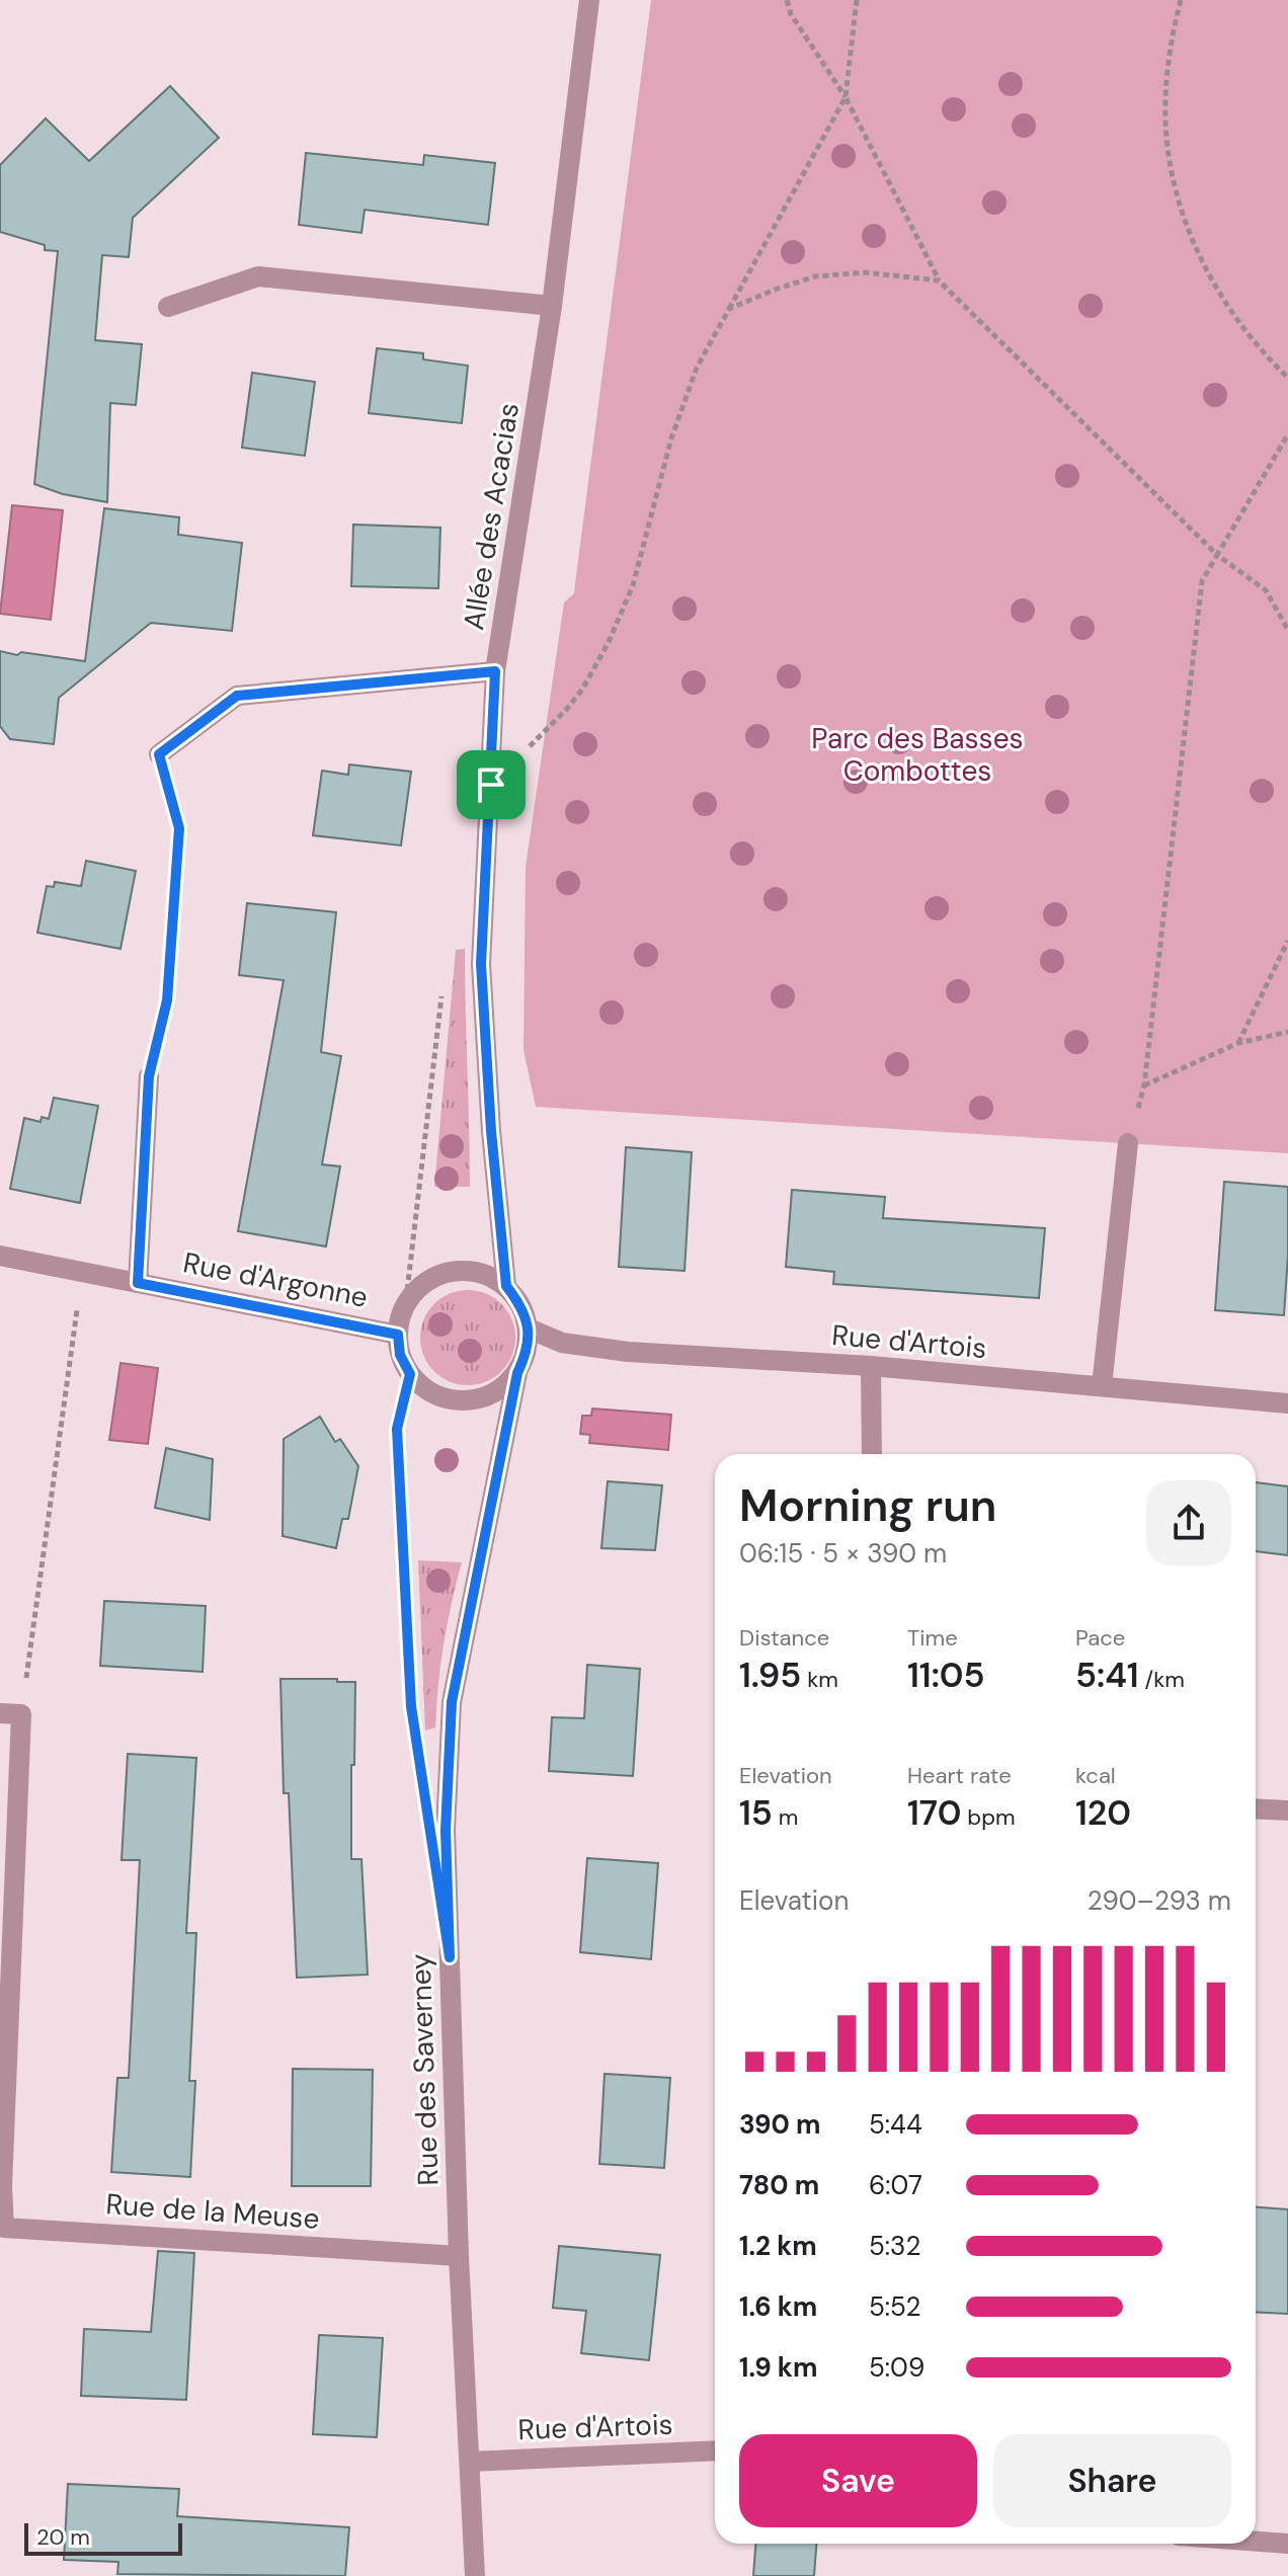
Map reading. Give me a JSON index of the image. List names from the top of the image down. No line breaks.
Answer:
{"streets":{"street":["Allée des Acacias","Rue d'Argonne","Rue d'Artois","Rue des Saverney","Rue de la Meuse"]},"crossings":[["Allée des Acacias","Rue d'Argonne"],["Allée des Acacias","Rue d'Artois"],["Allée des Acacias","Rue des Saverney"],["Rue d'Argonne","Rue d'Artois"],["Rue d'Argonne","Rue des Saverney"],["Rue d'Artois","Rue des Saverney"],["Rue des Saverney","Rue de la Meuse"]],"parks":["Parc des Basses Combottes"],"scale_bar":"20 m","page":{"heading":["Morning run","06:15 · 5 × 390 m"],"stats":[["Distance","1.95 km"],["Time","11:05"],["Pace","5:41 /km"],["Elevation","15 m"],["Heart rate","170 bpm"],["kcal","120"]],"chart":["Elevation","290–293 m"],"list":[{"name":"390 m","note":"5:44"},{"name":"780 m","note":"6:07"},{"name":"1.2 km","note":"5:32"},{"name":"1.6 km","note":"5:52"},{"name":"1.9 km","note":"5:09"}],"buttons":["Save","Share"],"scale":"20 m"}}
